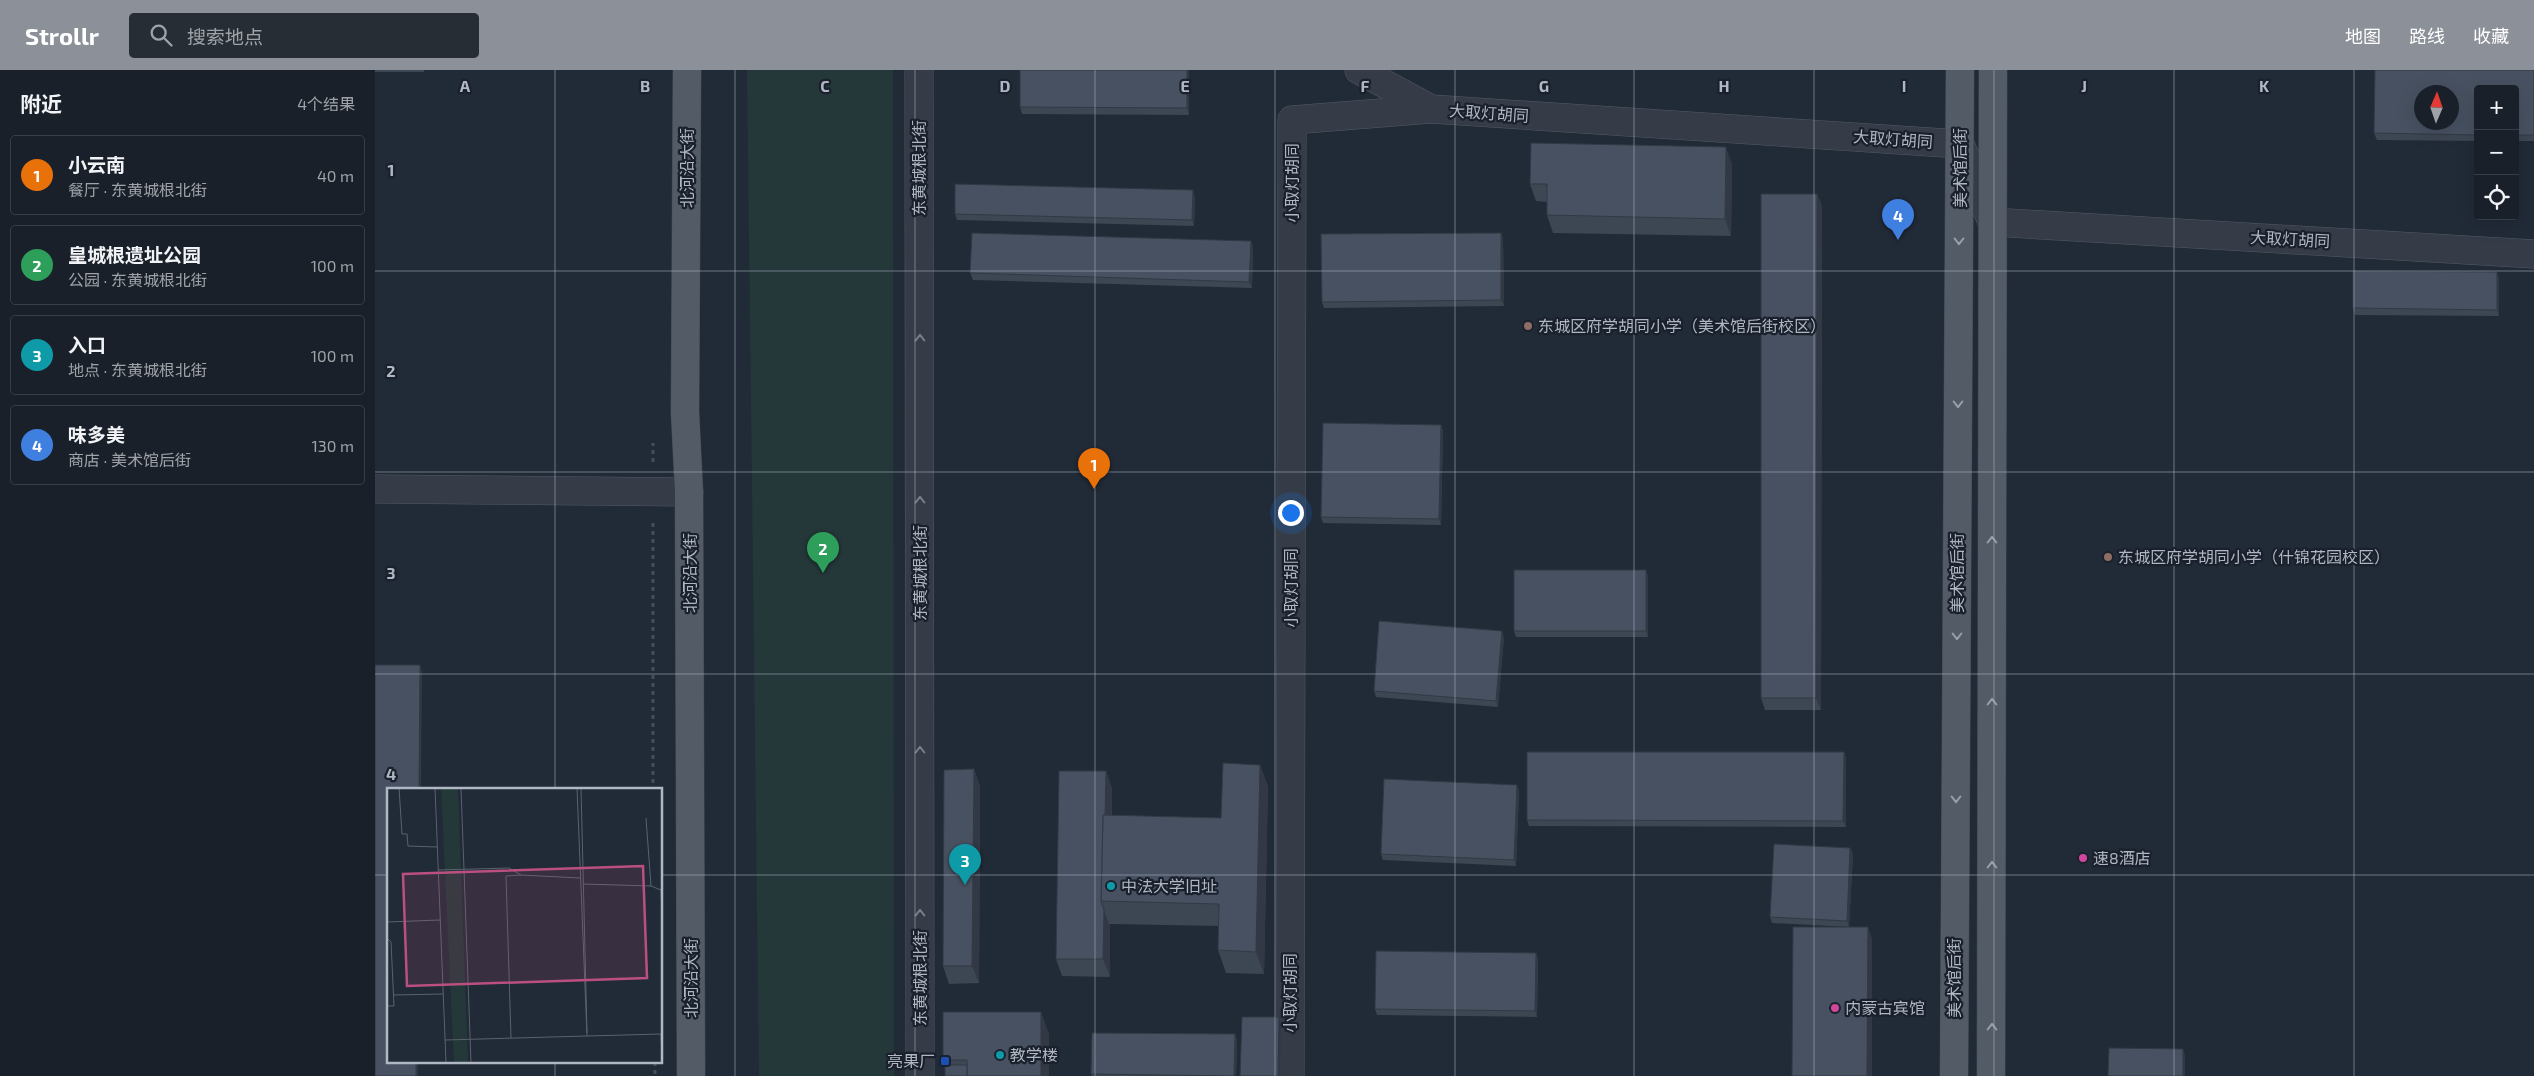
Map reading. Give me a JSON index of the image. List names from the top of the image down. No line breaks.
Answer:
{"streets":{"main road":["北河沿大街","美术馆后街"],"street":["大取灯胡同","东黄城根北街","小取灯胡同"]},"crossings":[["大取灯胡同","美术馆后街"],["大取灯胡同","小取灯胡同"]],"one_way":["东黄城根北街"],"places":{"other":["东城区府学胡同小学（美术馆后街校区）","东城区府学胡同小学（什锦花园校区）","速8酒店","中法大学旧址","内蒙古宾馆","教学楼"],"transit":["亮果厂"]},"north":"top","page":{"header":"Strollr","search":"搜索地点","nav":["地图","路线","收藏"],"heading":["附近","4个结果"],"map_buttons":["+","−"],"list":[{"mark":"1","name":"小云南","note":"餐厅 · 东黄城根北街","value":"40 m"},{"mark":"2","name":"皇城根遗址公园","note":"公园 · 东黄城根北街","value":"100 m"},{"mark":"3","name":"入口","note":"地点 · 东黄城根北街","value":"100 m"},{"mark":"4","name":"味多美","note":"商店 · 美术馆后街","value":"130 m"}],"pins":["4","1","2","3"]},"grid":{"columns":["A","B","C","D","E","F","G","H","I","J","K"],"rows":["1","2","3","4"]}}
